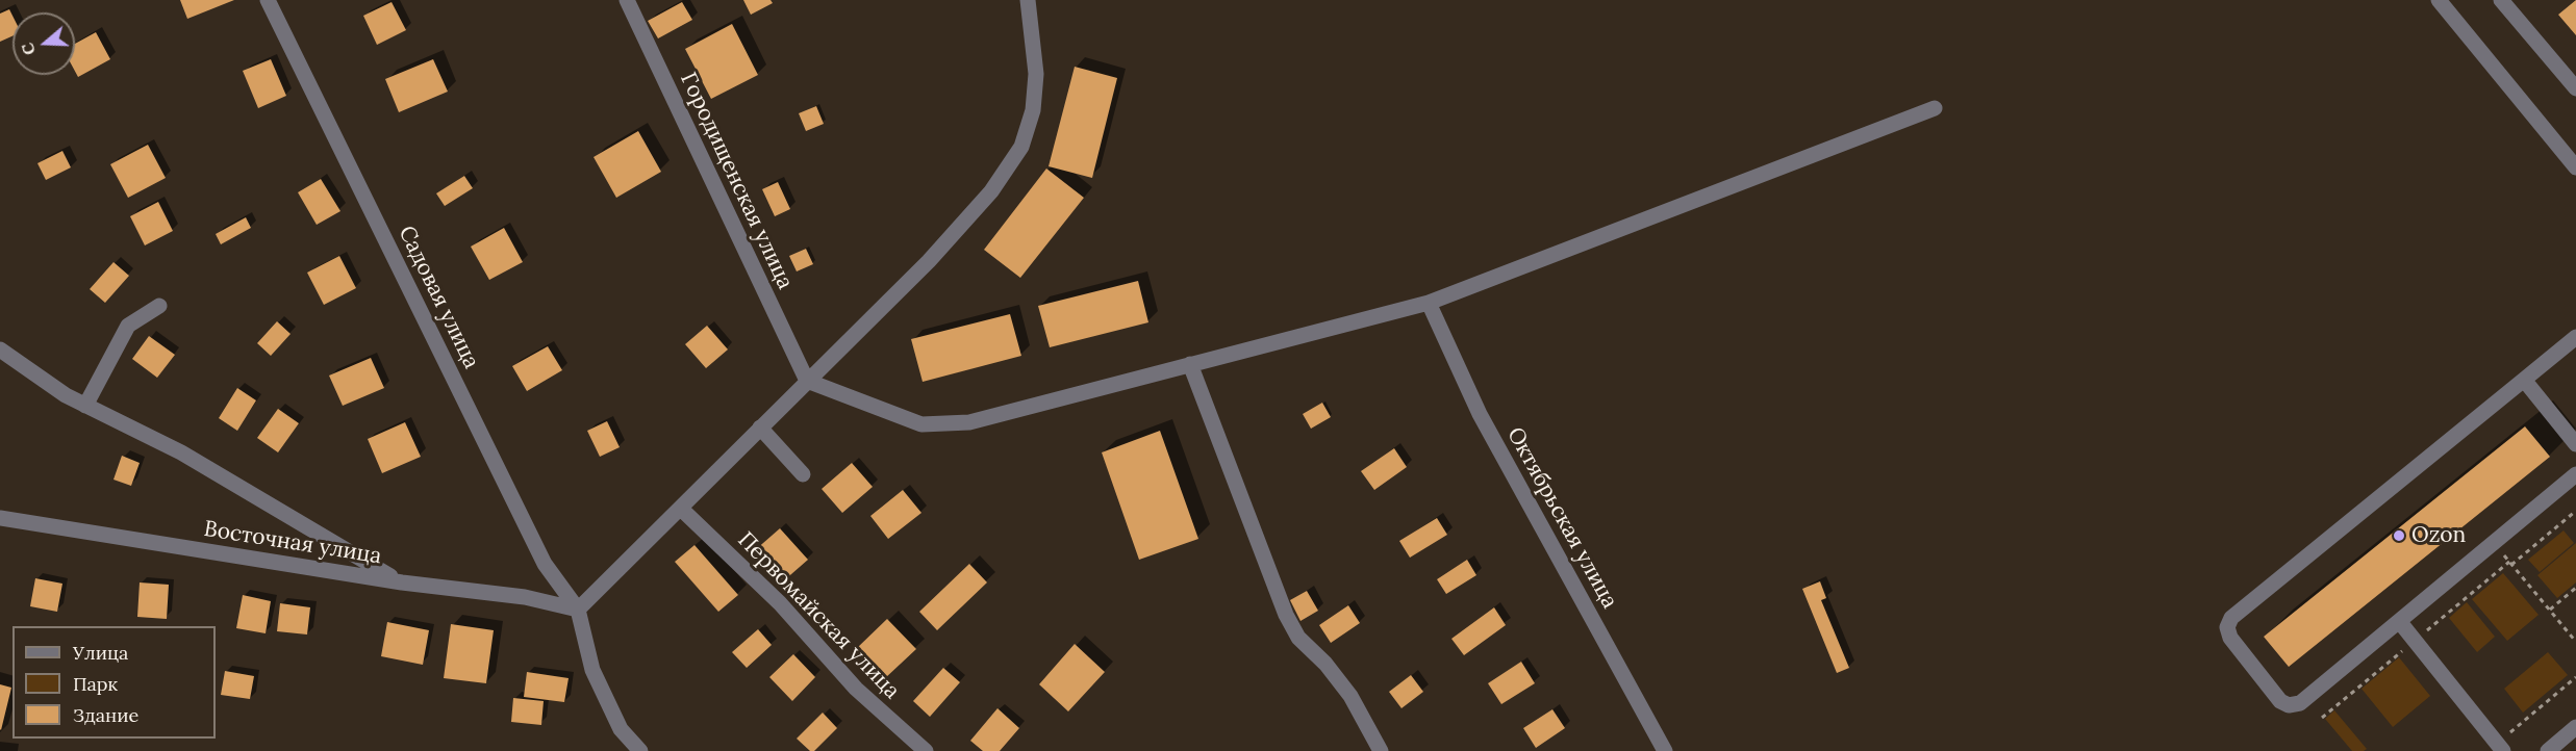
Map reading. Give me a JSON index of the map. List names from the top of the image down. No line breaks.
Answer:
{"streets":{"street":["Городищенская улица","Садовая улица","Октябрьская улица","Восточная улица","Первомайская улица"]},"crossings":[["Садовая улица","Восточная улица"]],"places":["Ozon"],"legend":["Улица","Парк","Здание"],"north":"left"}
